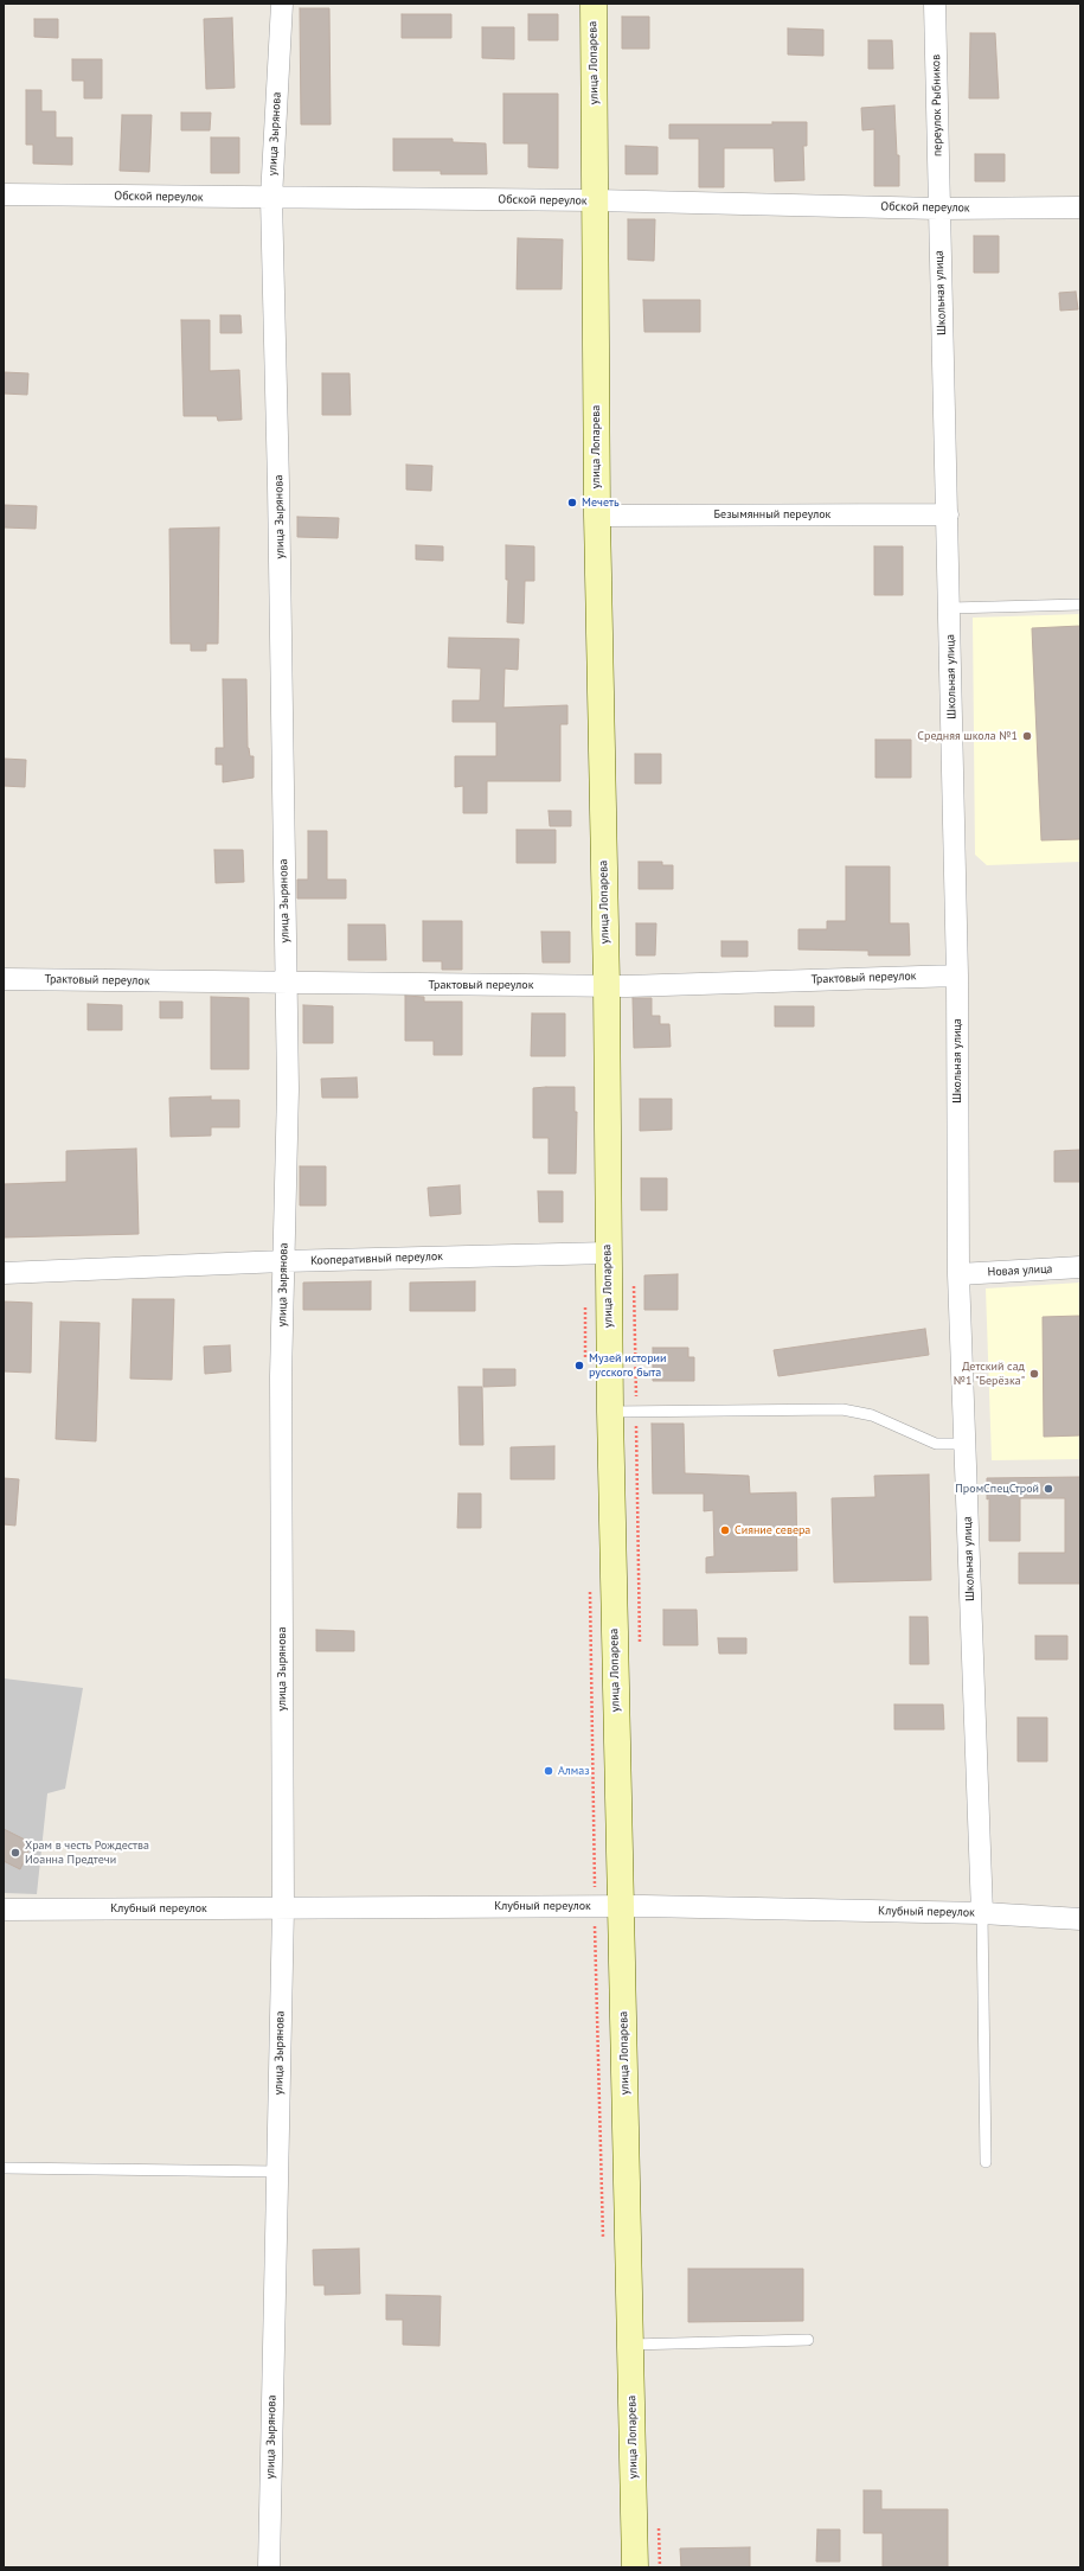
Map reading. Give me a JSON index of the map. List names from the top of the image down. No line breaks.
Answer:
{"streets":{"main road":["улица Лопарева"],"street":["переулок Рыбников","улица Зырянова","Обской переулок","Школьная улица","Безымянный переулок","Трактовый переулок","Кооперативный переулок","Новая улица","Клубный переулок"]},"crossings":[["улица Лопарева","Обской переулок"],["улица Лопарева","Безымянный переулок"],["улица Лопарева","Трактовый переулок"],["улица Лопарева","Кооперативный переулок"],["улица Лопарева","Клубный переулок"],["переулок Рыбников","Обской переулок"],["переулок Рыбников","Школьная улица"],["улица Зырянова","Обской переулок"],["улица Зырянова","Трактовый переулок"],["улица Зырянова","Кооперативный переулок"],["улица Зырянова","Клубный переулок"],["Обской переулок","Школьная улица"],["Школьная улица","Безымянный переулок"],["Школьная улица","Трактовый переулок"],["Школьная улица","Новая улица"],["Школьная улица","Клубный переулок"]],"places":["Мечеть","Средняя школа №1","Музей истории русского быта","Детский сад №1 \"Берёзка\"","ПромСпецСтрой","Сияние севера","Алмаз","Храм в честь Рождества Иоанна Предтечи"]}
